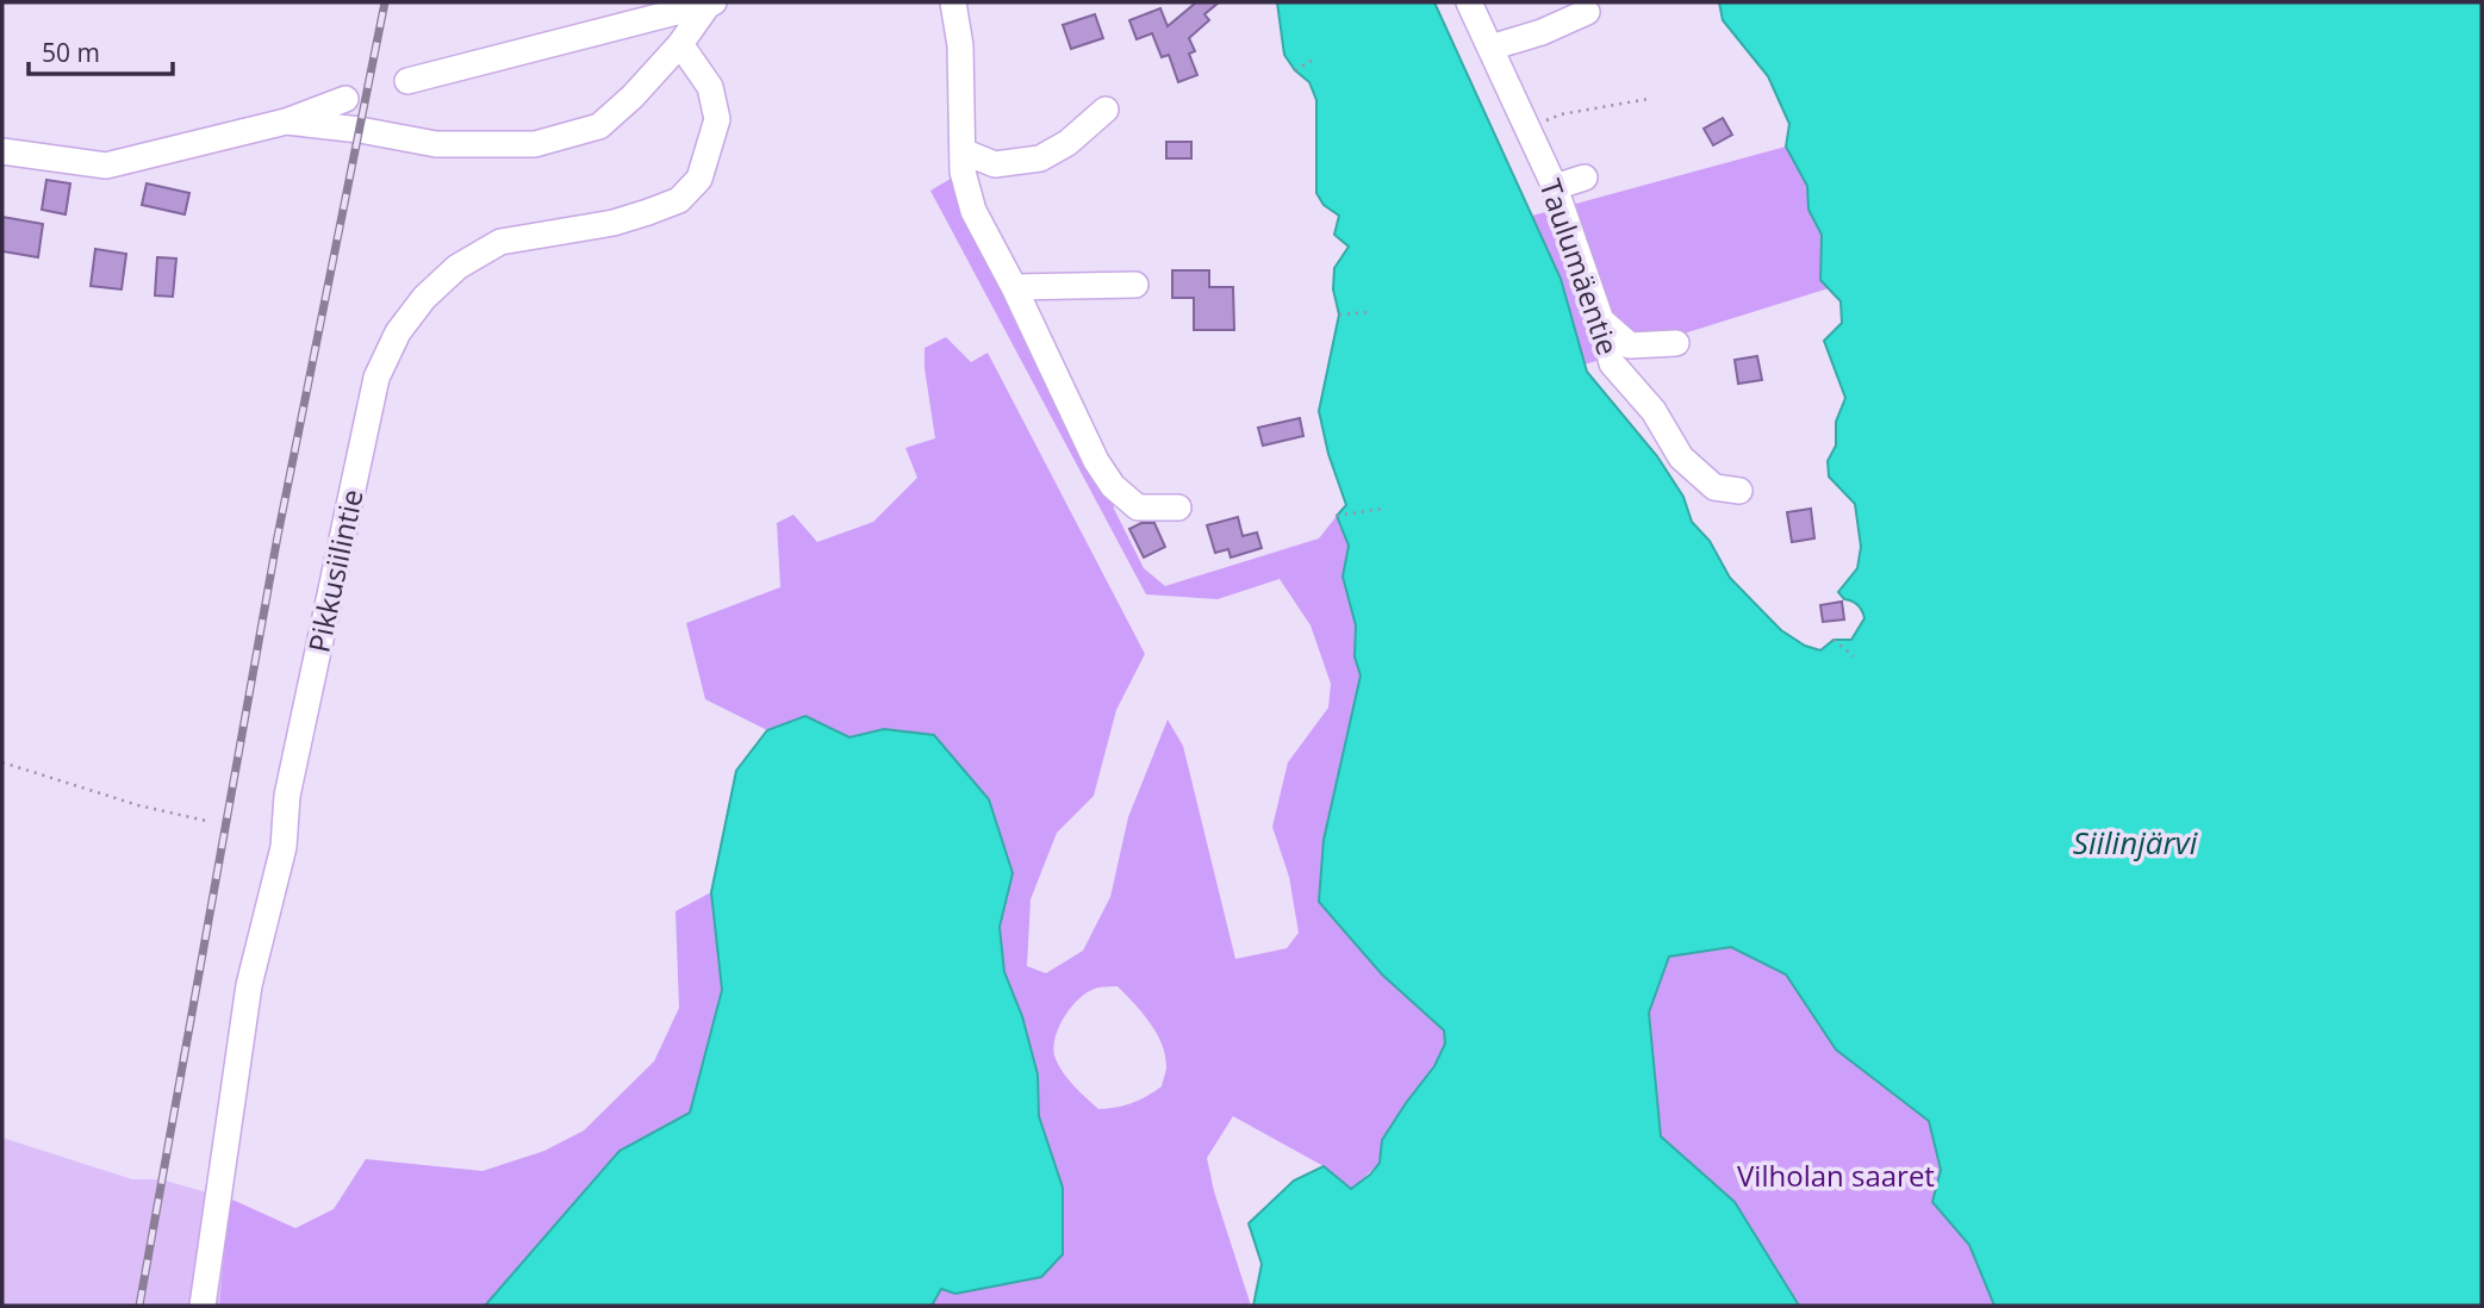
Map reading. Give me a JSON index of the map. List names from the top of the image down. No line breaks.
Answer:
{"streets":{"street":["Taulumäentie","Pikkusiilintie"]},"water":["Siilinjärvi"],"parks":["Vilholan saaret"],"scale_bar":"50 m"}
